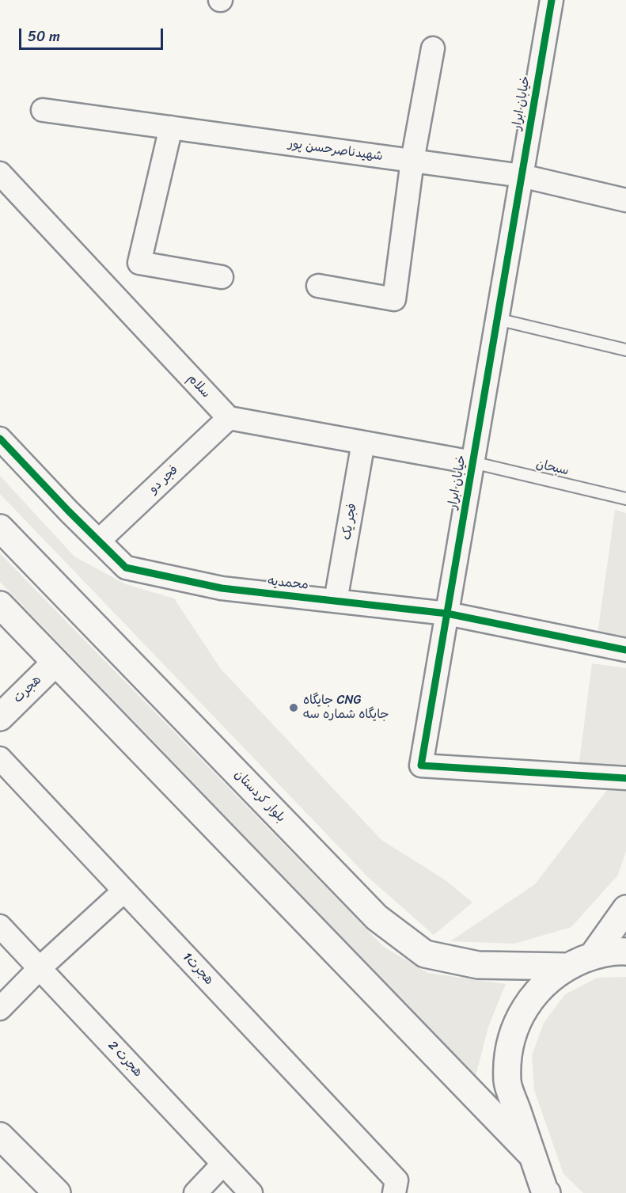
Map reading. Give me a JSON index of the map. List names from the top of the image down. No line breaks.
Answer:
{"streets":{"main road":["هجرت","بلوار کردستان"],"street":["خیابان ابرار","شهیدناصرحسن پور","سلام","فجر دو","فجر یک","محمدیه","هجرت1","هجرت 2"],"lane":["سبحان"]},"crossings":[["خیابان ابرار","شهیدناصرحسن پور"],["خیابان ابرار","سبحان"],["خیابان ابرار","محمدیه"],["سلام","فجر دو"],["فجر دو","محمدیه"],["فجر یک","محمدیه"]],"places":["جایگاه CNG جایگاه شماره سه"],"scale_bar":"50 m"}
